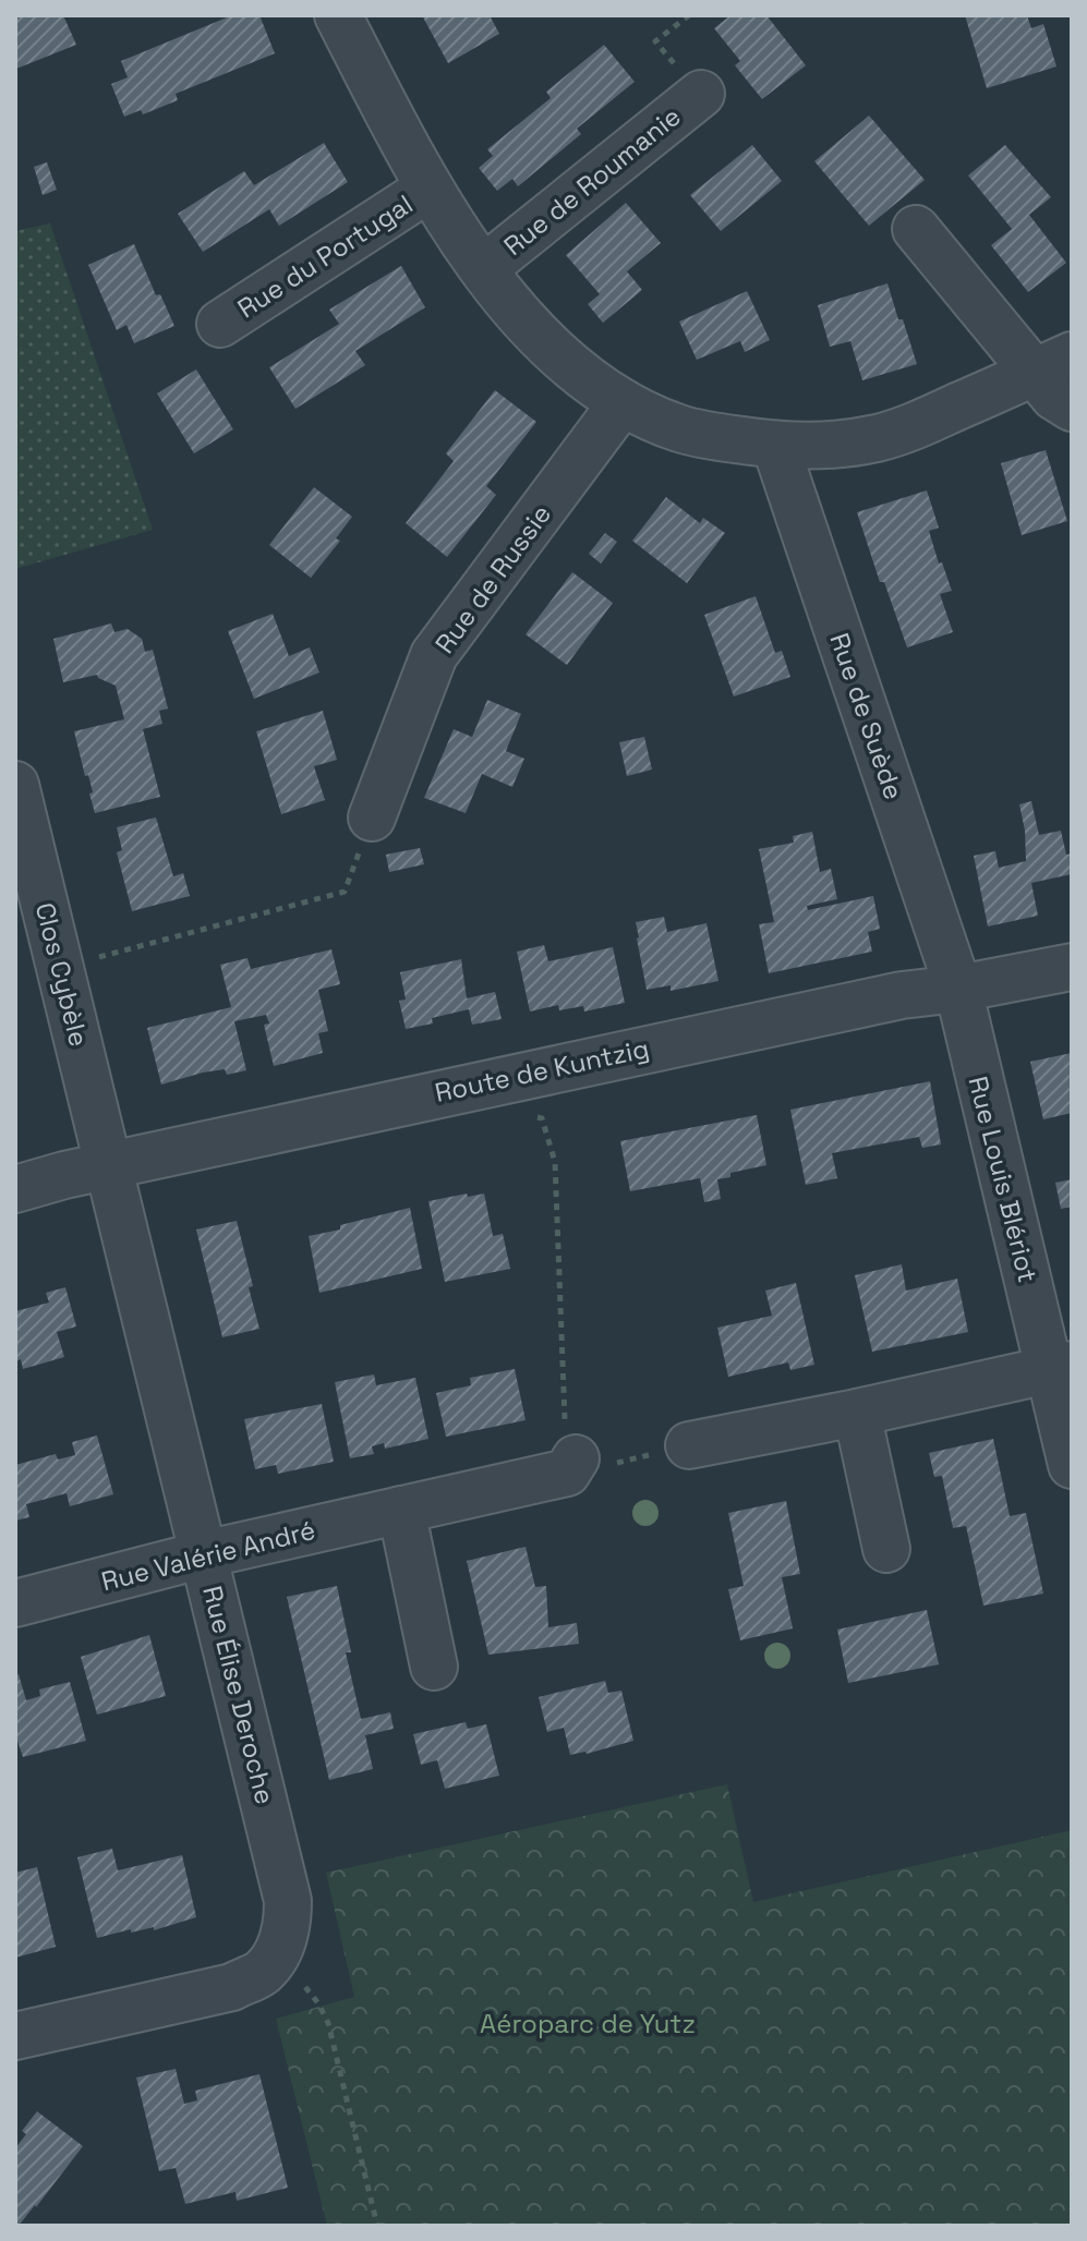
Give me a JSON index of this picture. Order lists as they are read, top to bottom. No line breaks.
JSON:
{"streets":{"street":["Rue de Roumanie","Rue du Portugal","Rue de Russie","Rue de Suède","Clos Cybèle","Route de Kuntzig","Rue Louis Blériot","Rue Valérie André","Rue Élise Deroche"]},"crossings":[["Rue de Suède","Route de Kuntzig"],["Rue de Suède","Rue Louis Blériot"],["Clos Cybèle","Route de Kuntzig"],["Clos Cybèle","Rue Élise Deroche"],["Route de Kuntzig","Rue Louis Blériot"],["Route de Kuntzig","Rue Élise Deroche"],["Rue Valérie André","Rue Élise Deroche"]],"parks":["Aéroparc de Yutz"]}
